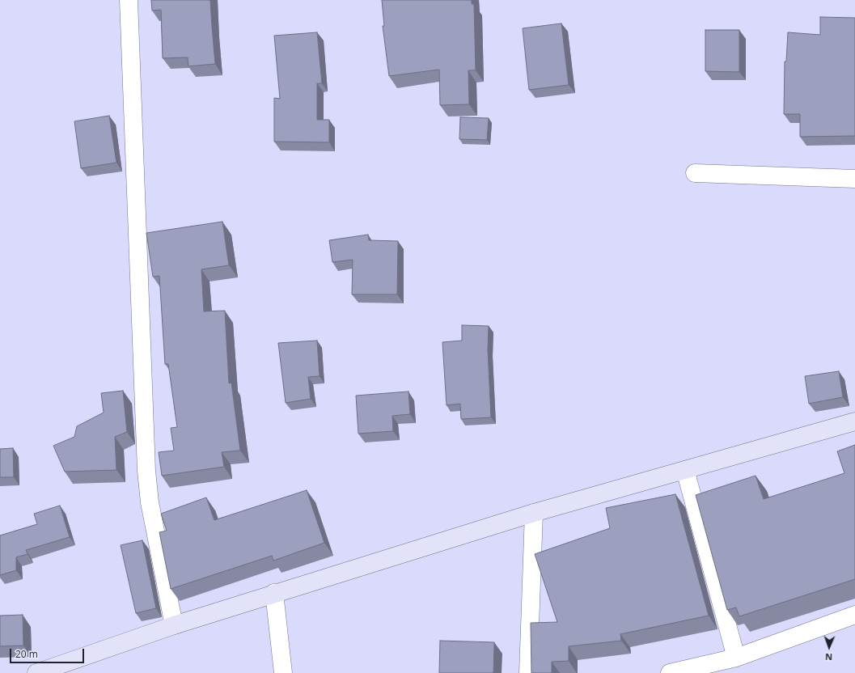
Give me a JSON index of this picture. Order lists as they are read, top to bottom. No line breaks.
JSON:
{"scale_bar":"20 m","north":"bottom"}
